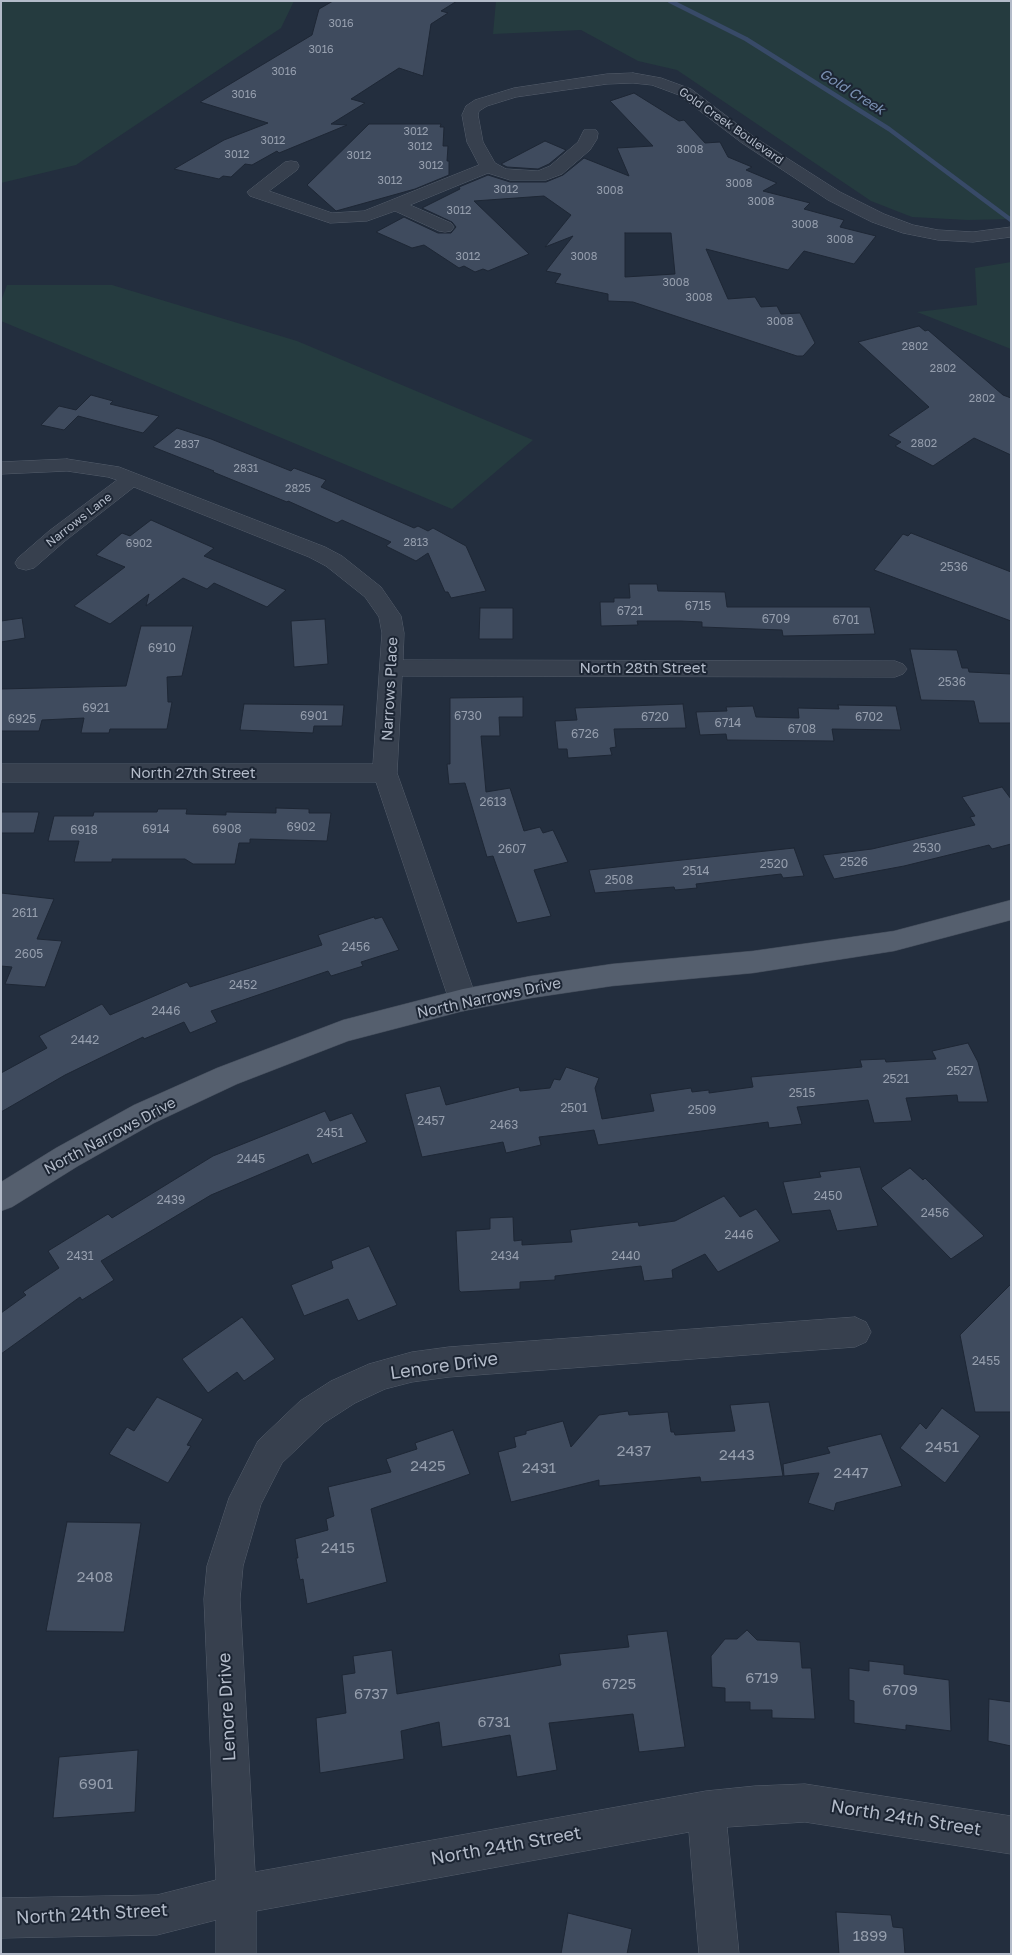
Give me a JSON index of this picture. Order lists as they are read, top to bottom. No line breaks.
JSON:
{"streets":{"main road":["North Narrows Drive"],"street":["Gold Creek Boulevard","Narrows Lane","North 28th Street","Narrows Place","North 27th Street","Lenore Drive","North 24th Street"]},"crossings":[["Narrows Lane","Narrows Place"],["North 28th Street","Narrows Place"],["Narrows Place","North 27th Street"],["Narrows Place","North Narrows Drive"],["Lenore Drive","North 24th Street"]],"water":["Gold Creek"],"house_numbers":["3016","3016","3016","3016","3012","3012","3012","3008","3012","3012","3012","3012","3008","3012","3008","3008","3012","3008","3008","3012","3008","3008","3008","3008","2802","2802","2802","2802","2837","2831","2825","2813","6902","2536","6715","6721","6709","6701","6910","2536","6921","6901","6730","6720","6702","6925","6714","6708","6726","2613","6902","6914","6908","6918","2530","2607","2526","2520","2514","2508","2611","2456","2605","2452","2446","2442","2527","2521","2515","2501","2509","2457","2463","2451","2445","2450","2439","2456","2446","2431","2434","2440","2455","2451","2437","2443","2425","2431","2447","2415","2408","6719","6725","6709","6737","6731","6901","1899"]}
